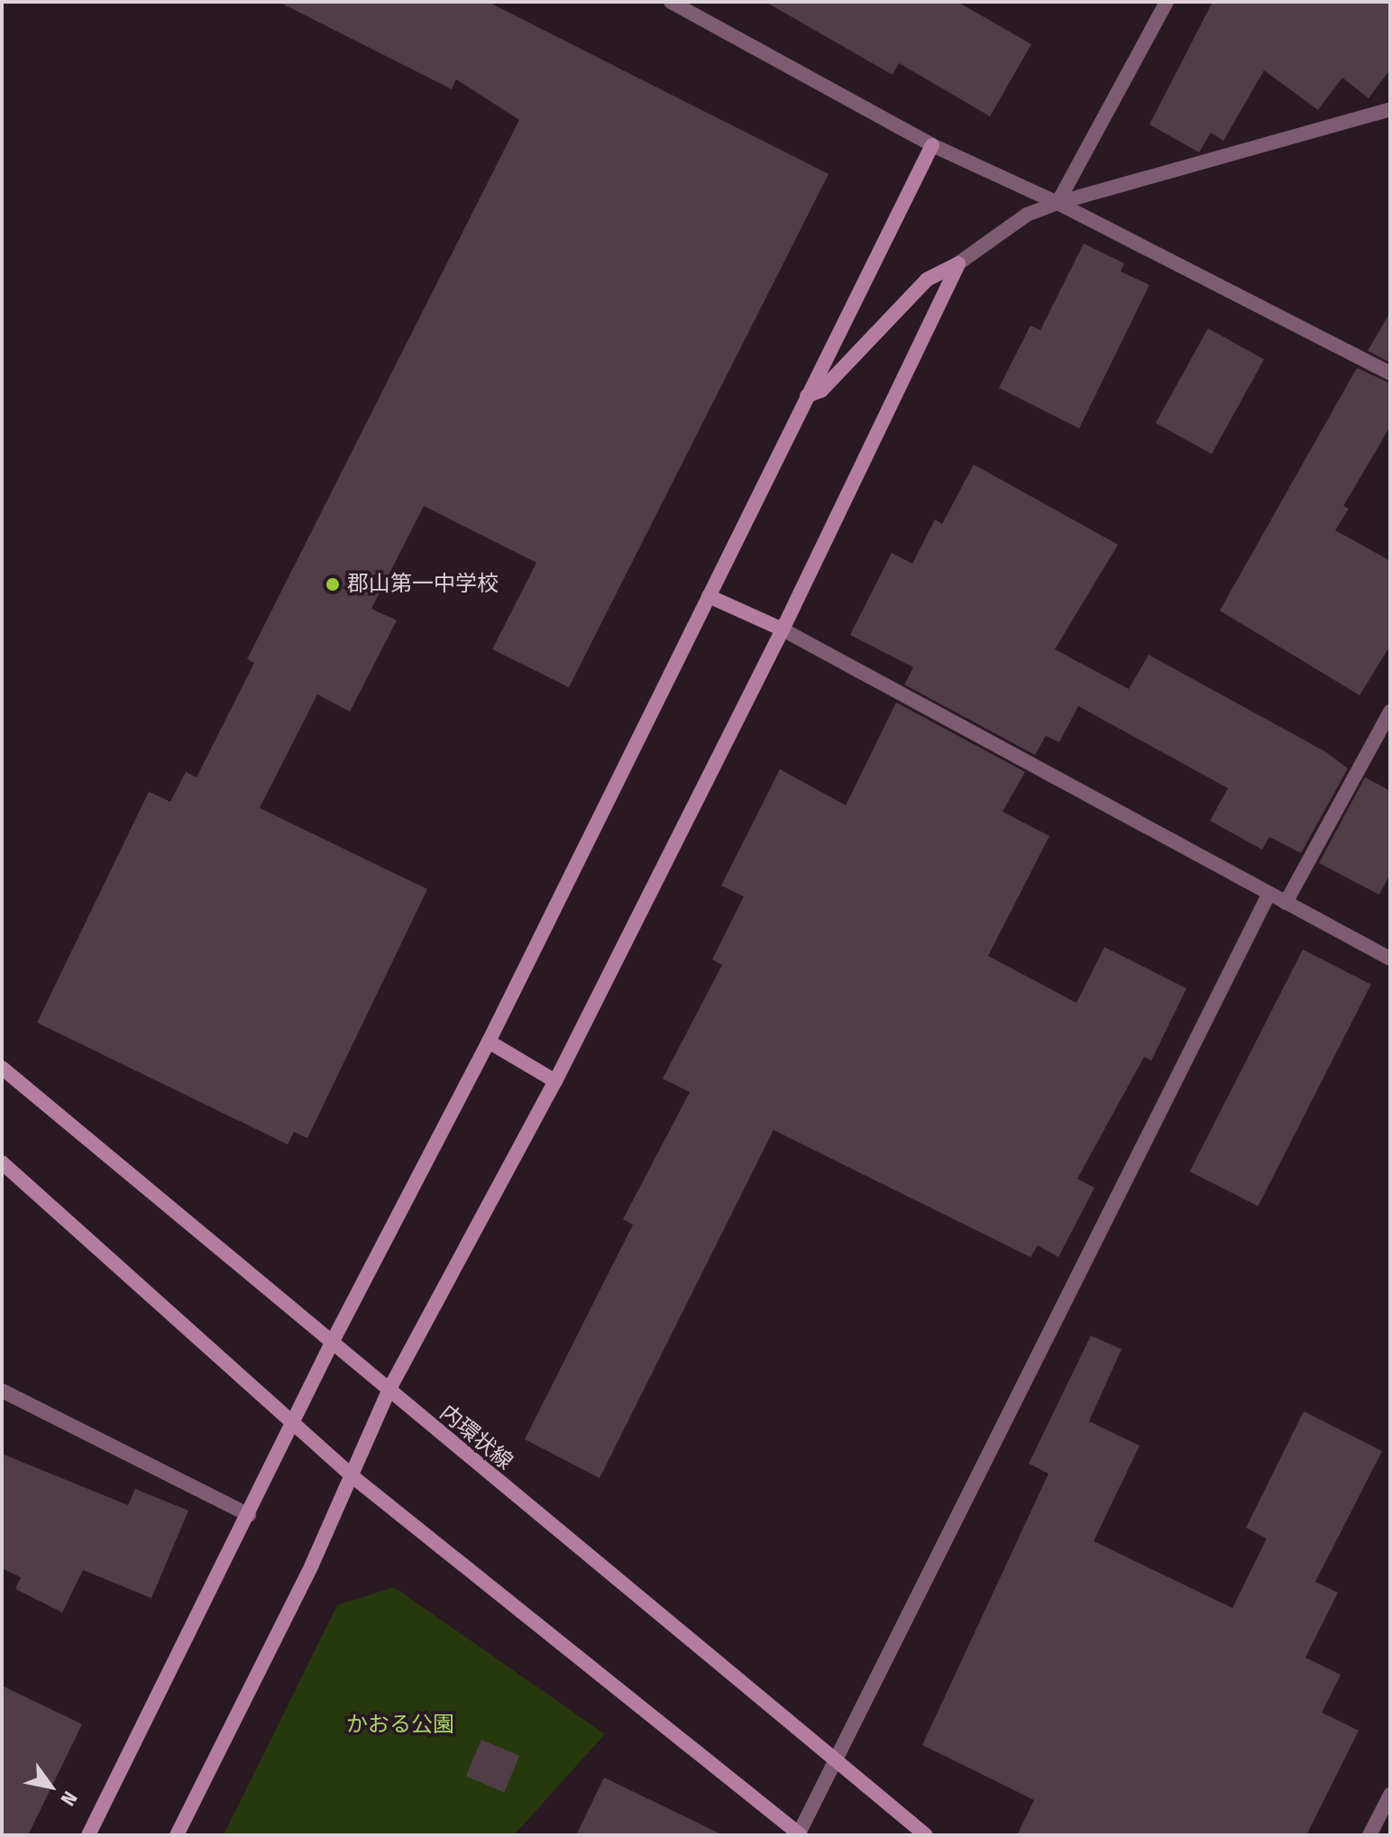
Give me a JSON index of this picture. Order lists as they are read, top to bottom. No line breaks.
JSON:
{"streets":{"street":["内環状線"]},"parks":["かおる公園"],"places":["郡山第一中学校"],"north":"bottom right"}
